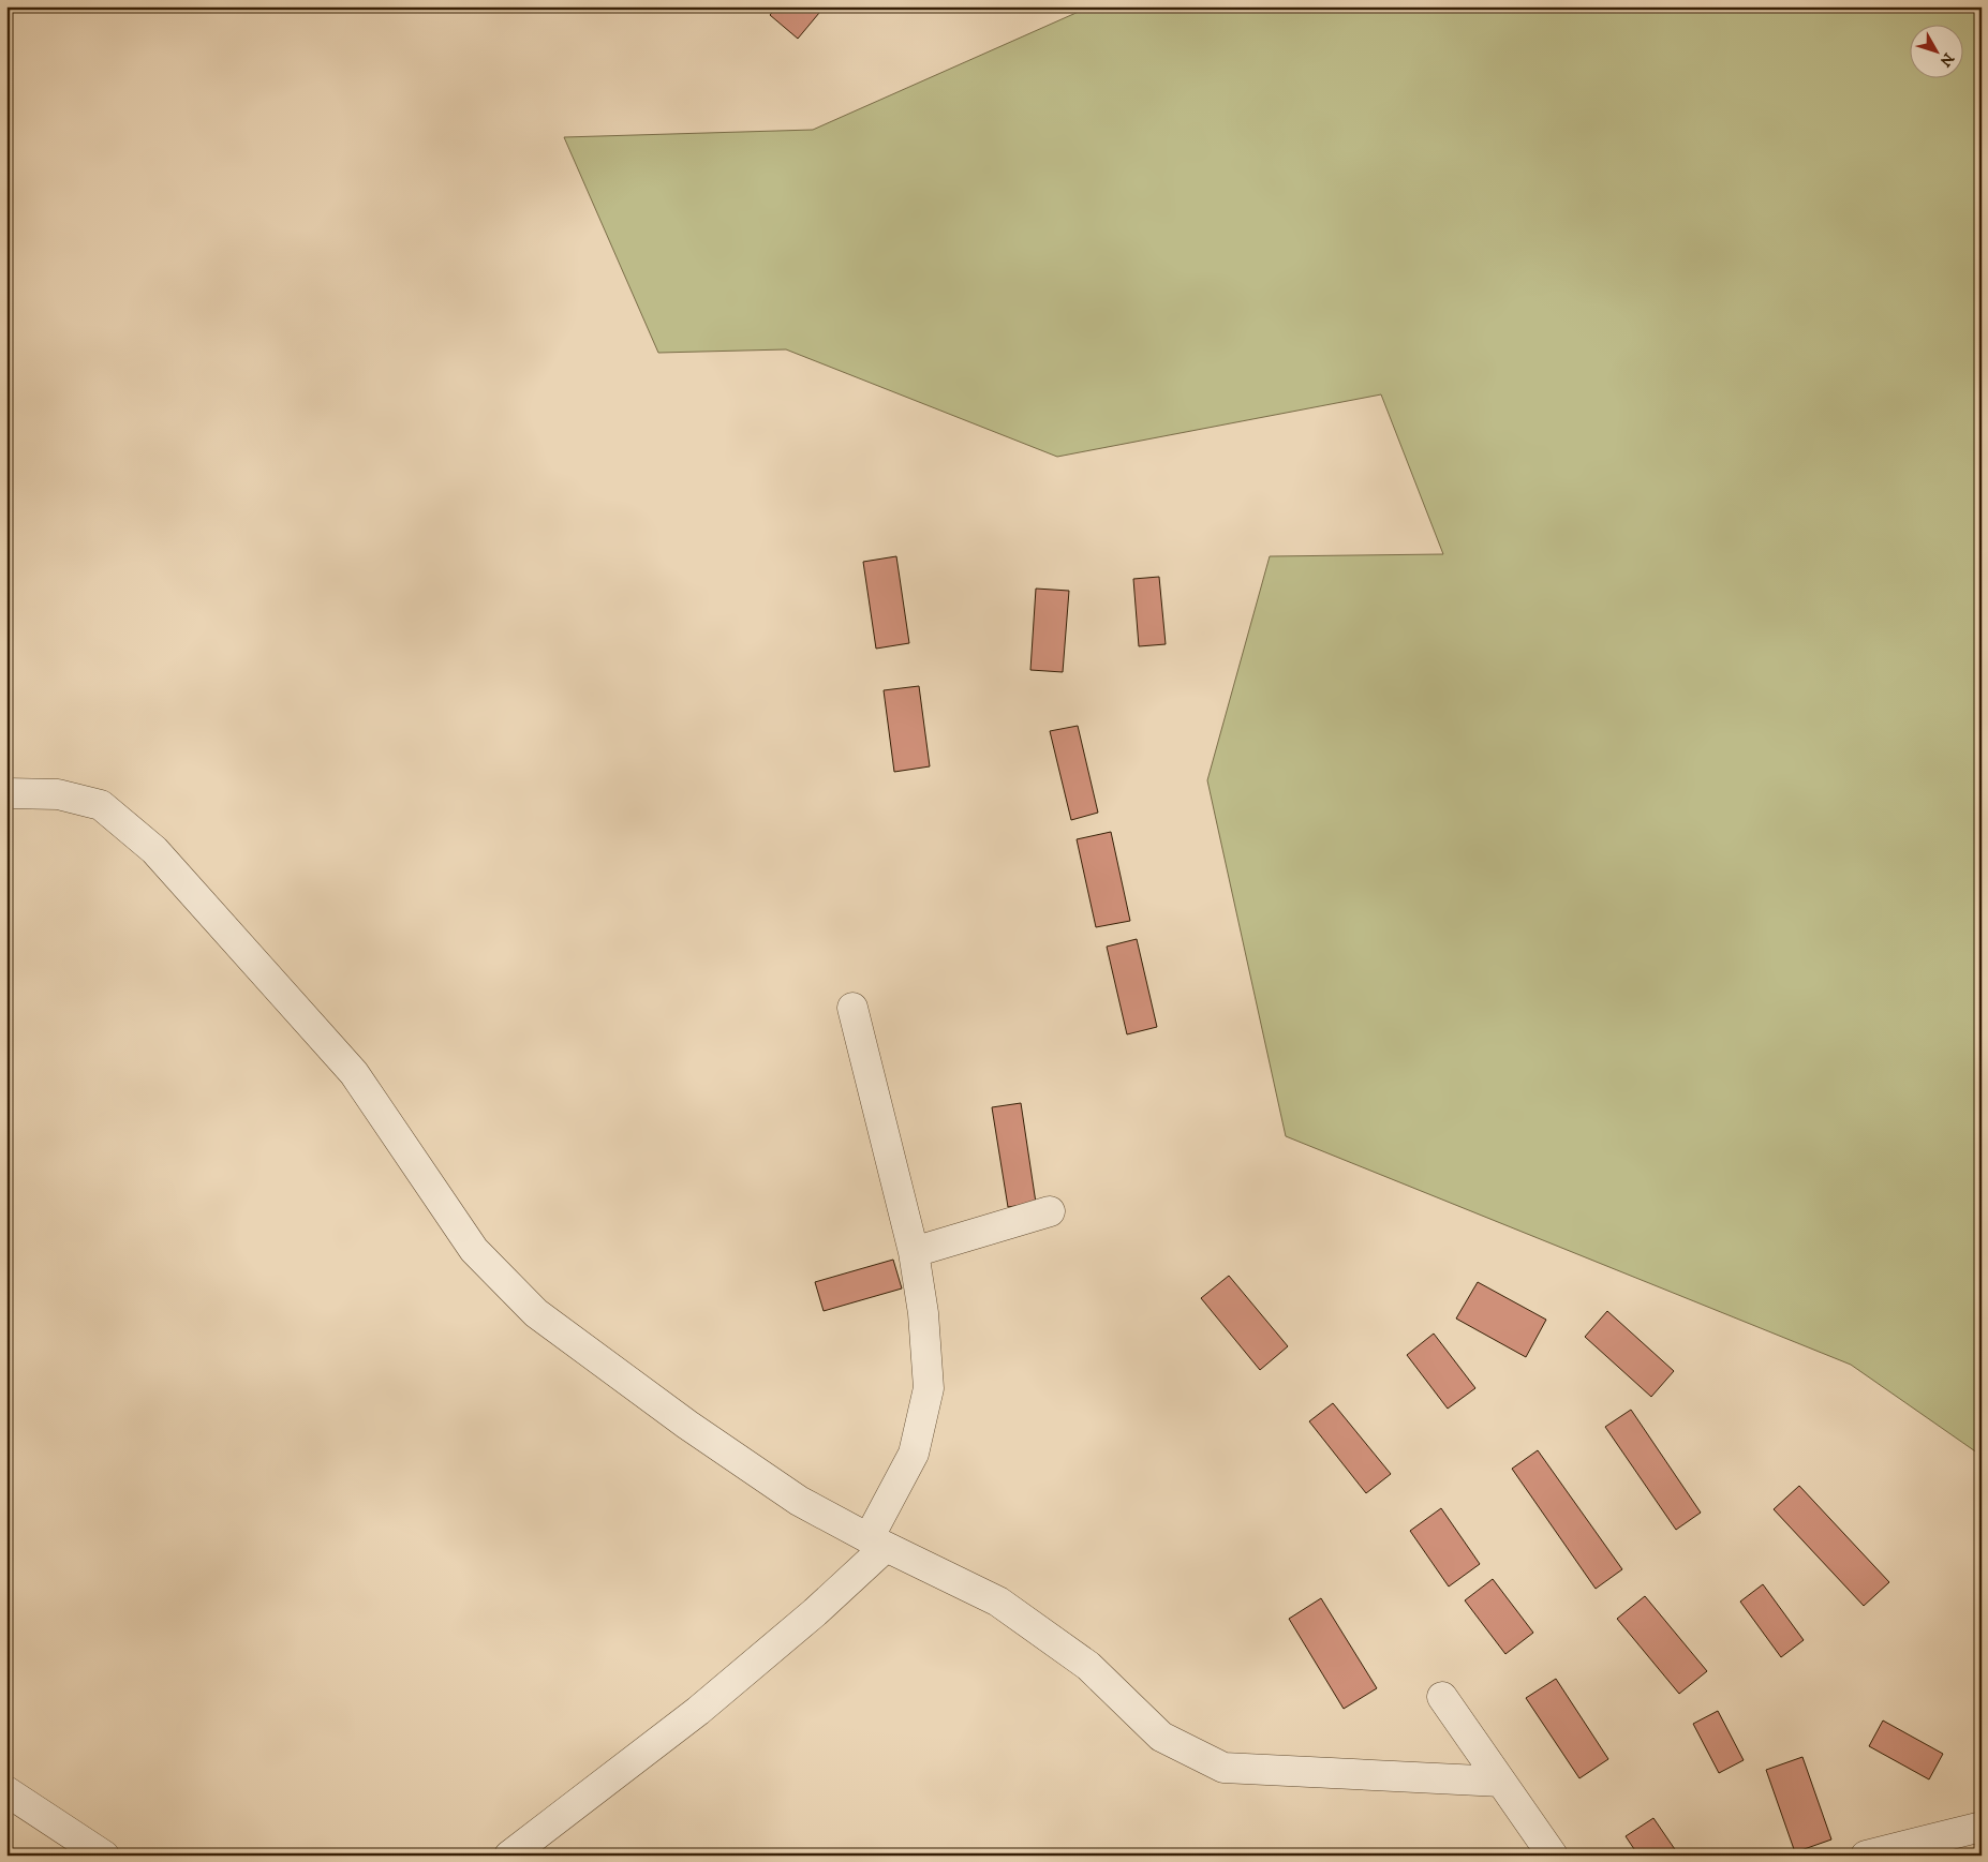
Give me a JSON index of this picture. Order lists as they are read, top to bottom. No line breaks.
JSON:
{"north":"bottom right"}
